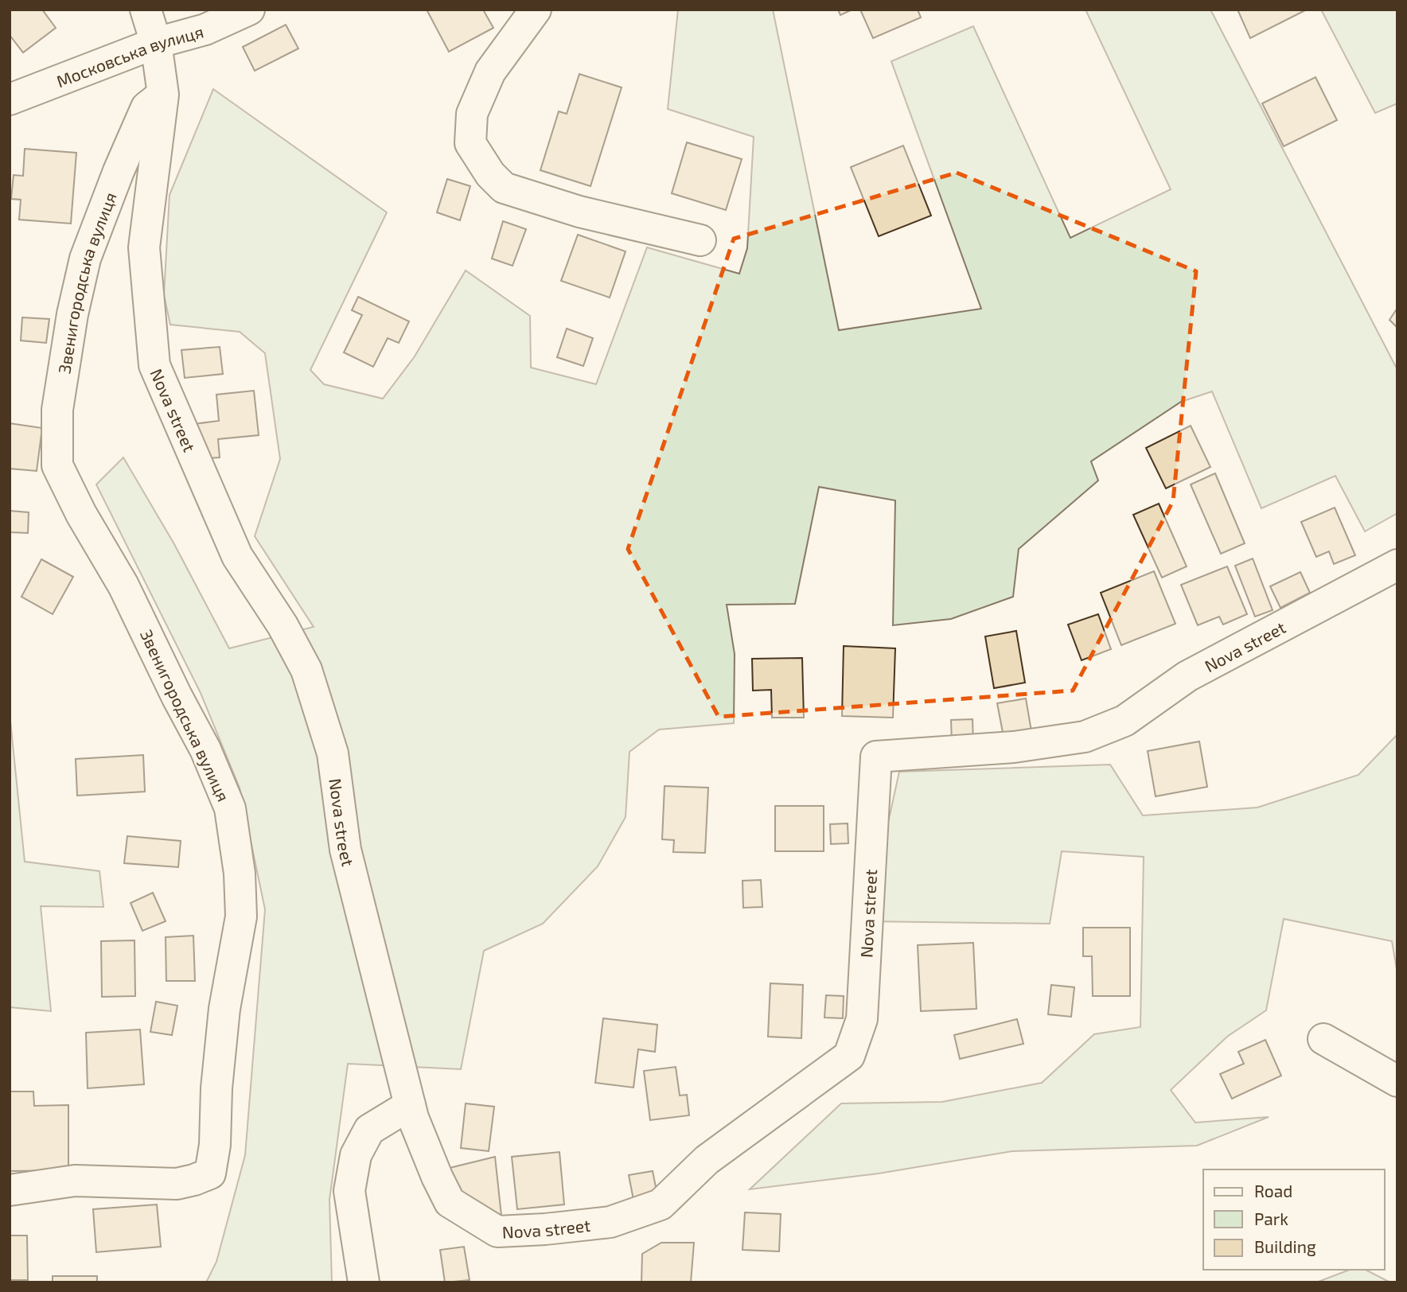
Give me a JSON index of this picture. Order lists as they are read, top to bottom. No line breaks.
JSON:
{"streets":{"street":["Московська вулиця","Звенигородська вулиця","Nova street"]},"crossings":[["Московська вулиця","Nova street"],["Звенигородська вулиця","Nova street"]],"legend":["Road","Park","Building"]}
